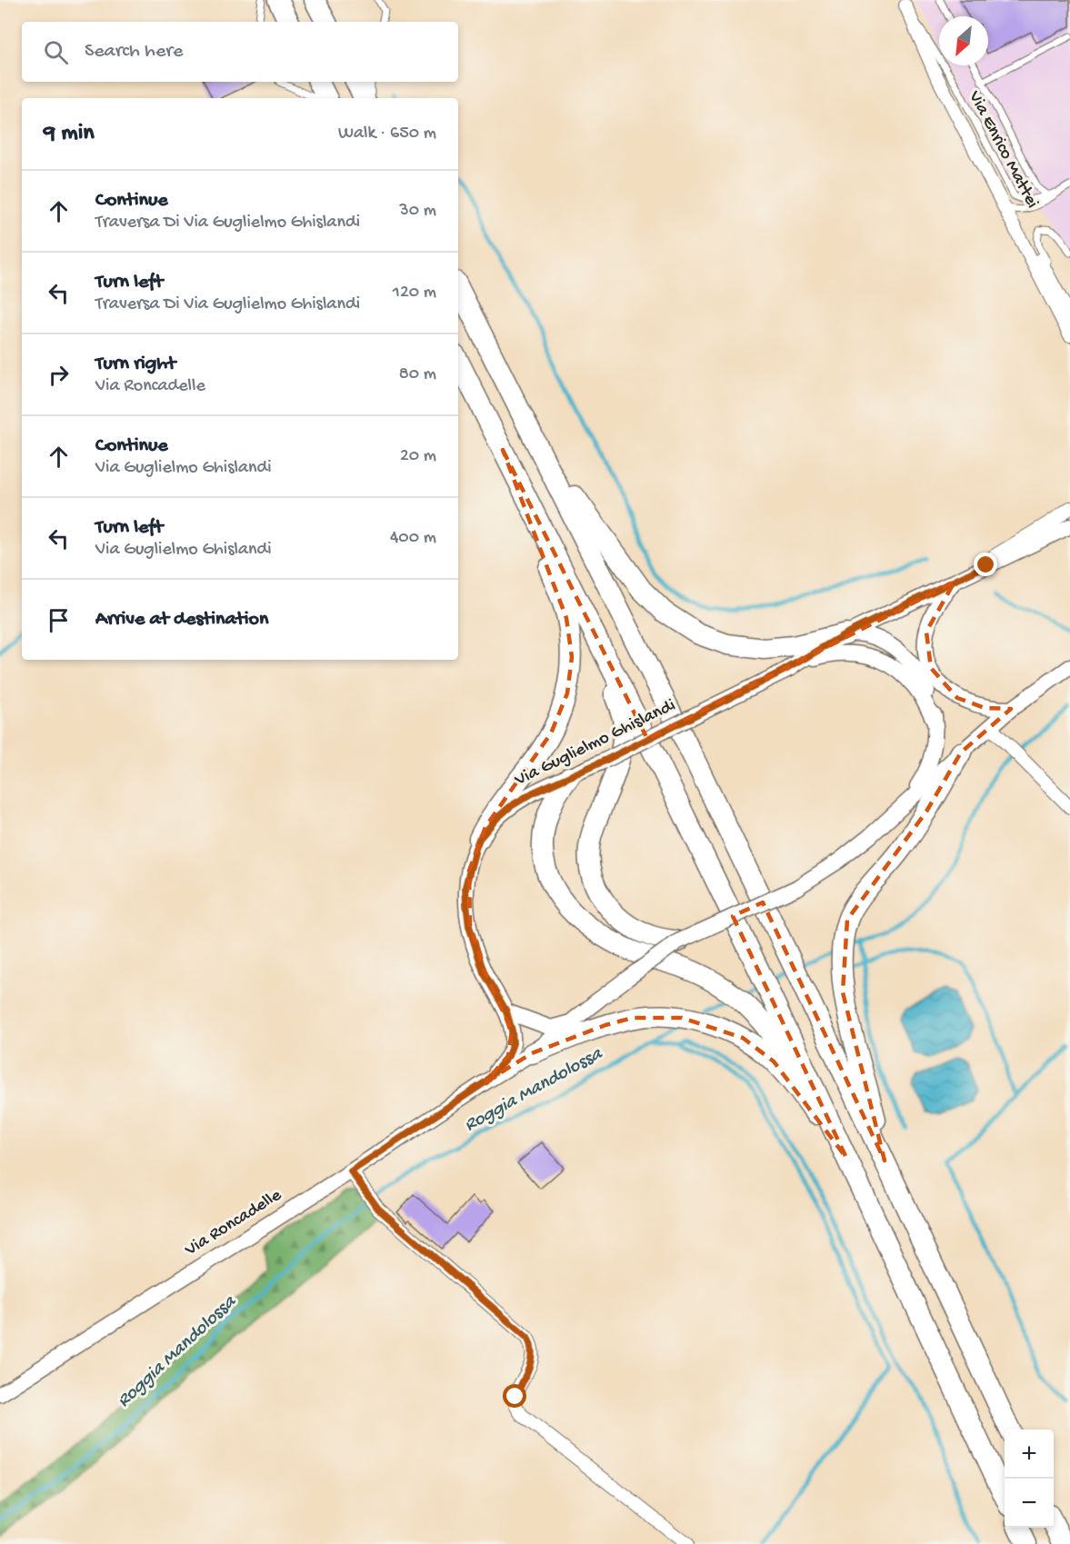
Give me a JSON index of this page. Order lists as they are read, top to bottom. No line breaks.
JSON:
{"streets":{"street":["Via Enrico Mattei","Via Guglielmo Ghislandi","Via Roncadelle"]},"crossings":[["Via Guglielmo Ghislandi","Via Roncadelle"]],"water":["Roggia Mandolossa"],"north":"bottom left","page":{"search":"Search here","heading":["9 min","Walk · 650 m"],"list":[["Continue","Traversa Di Via Guglielmo Ghislandi","30 m"],["Turn left","Traversa Di Via Guglielmo Ghislandi","120 m"],["Turn right","Via Roncadelle","80 m"],["Continue","Via Guglielmo Ghislandi","20 m"],["Turn left","Via Guglielmo Ghislandi","400 m"],"Arrive at destination"],"map_buttons":["+","−"]}}
